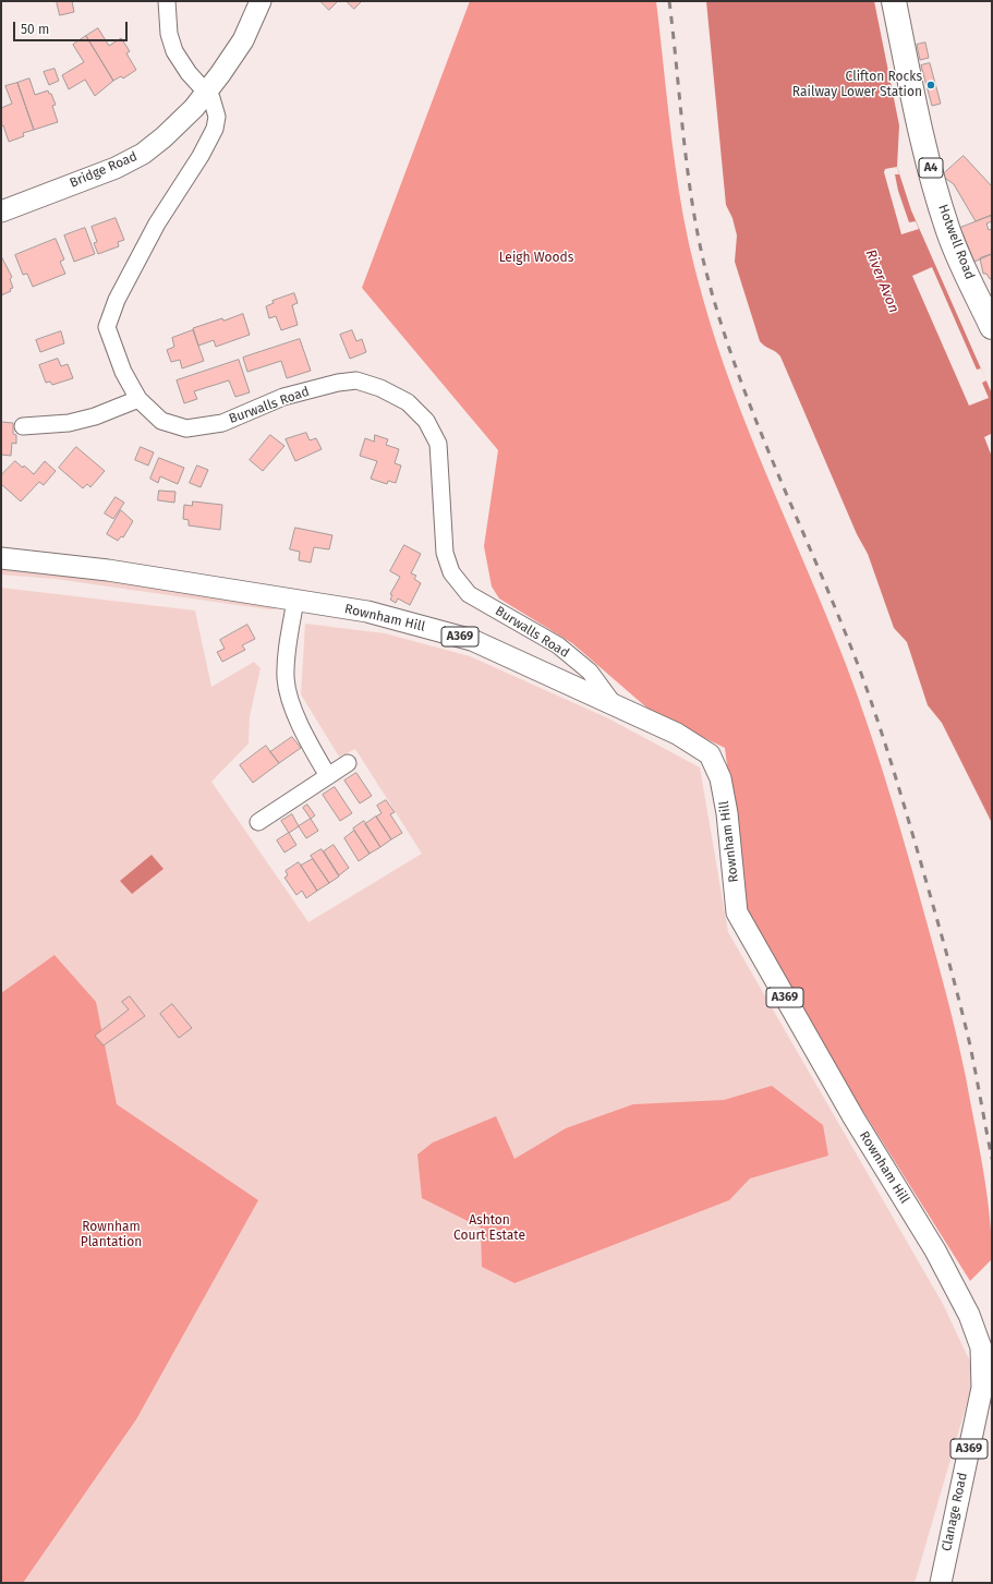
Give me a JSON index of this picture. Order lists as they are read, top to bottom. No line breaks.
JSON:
{"streets":{"highway":["A4","Hotwell Road"],"main road":["Bridge Road","Rownham Hill","A369","Clanage Road"],"street":["Burwalls Road"]},"crossings":[["Bridge Road","Burwalls Road"],["Burwalls Road","Rownham Hill"],["Rownham Hill","Clanage Road"]],"water":["River Avon"],"parks":["Leigh Woods","Ashton Court Estate","Rownham Plantation"],"places":["Clifton Rocks Railway Lower Station"],"scale_bar":"50 m"}
